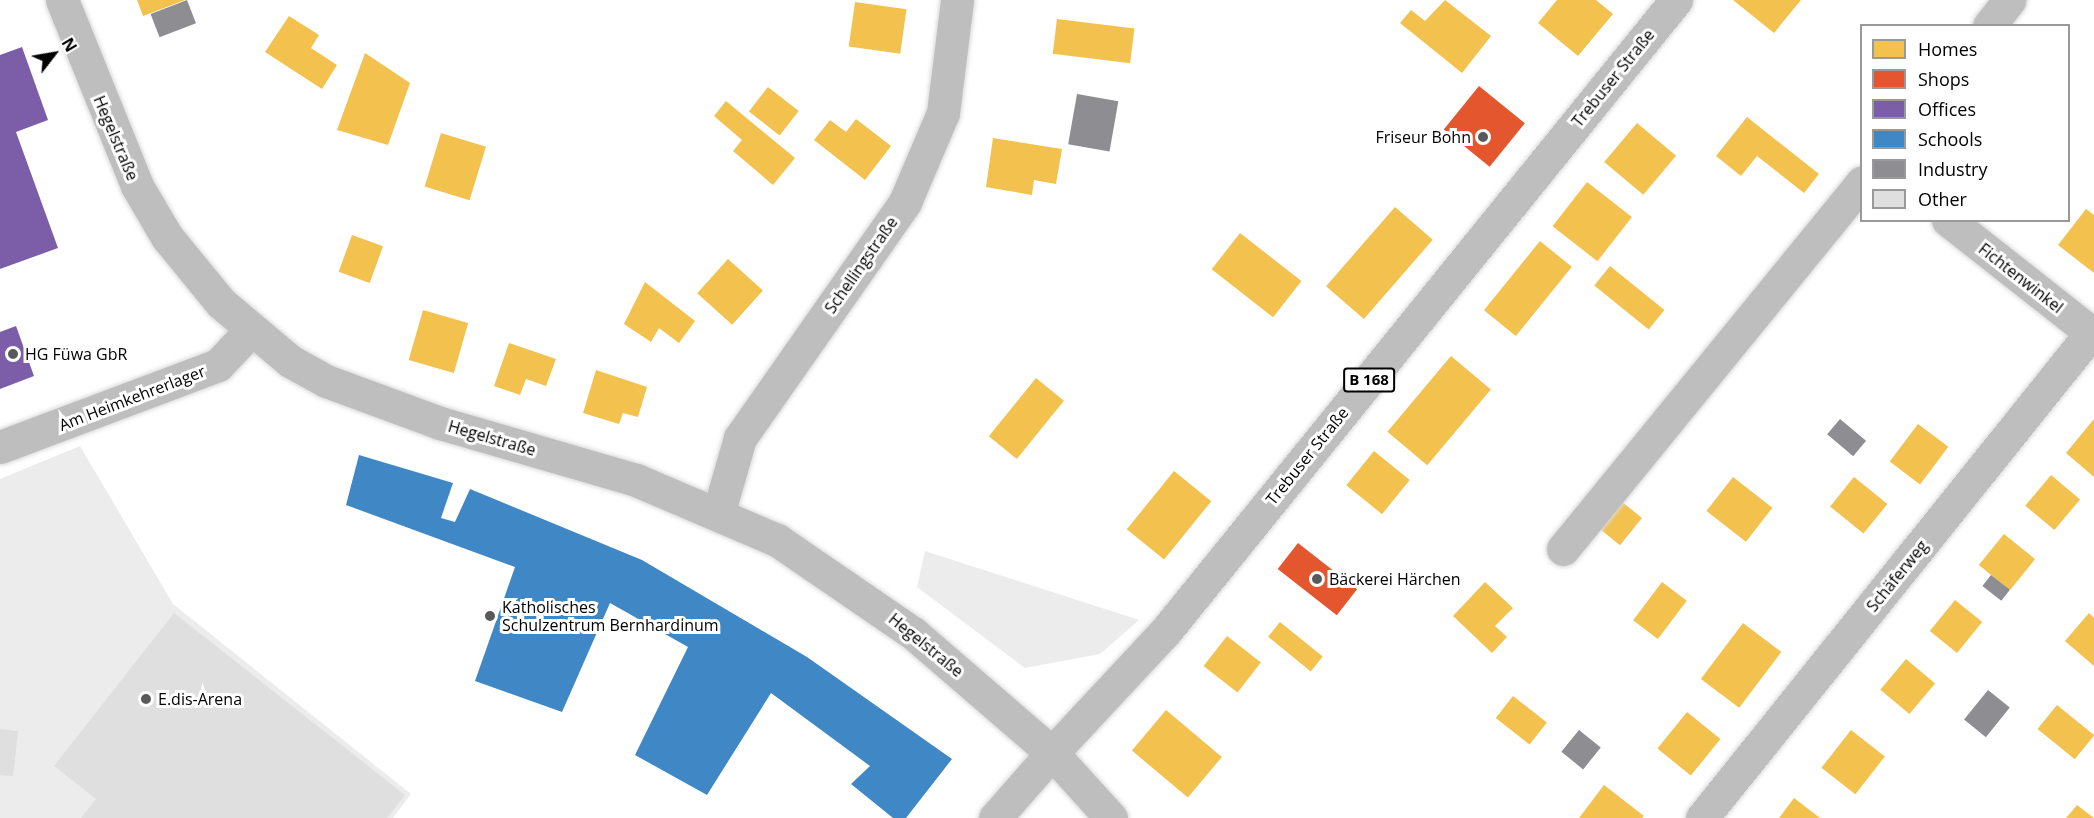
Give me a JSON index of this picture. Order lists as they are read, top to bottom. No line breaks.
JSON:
{"streets":{"main road":["Trebuser Straße","Hegelstraße","Schellingstraße","Fichtenwinkel","B 168","Am Heimkehrerlager","Schäferweg"]},"crossings":[["Trebuser Straße","Hegelstraße"],["Hegelstraße","Schellingstraße"],["Hegelstraße","Am Heimkehrerlager"],["Fichtenwinkel","Schäferweg"]],"places":["Friseur Bohn","HG Füwa GbR","Bäckerei Härchen","Katholisches Schulzentrum Bernhardinum","E.dis-Arena"],"legend":["Homes","Shops","Offices","Schools","Industry","Other"],"north":"top right"}
